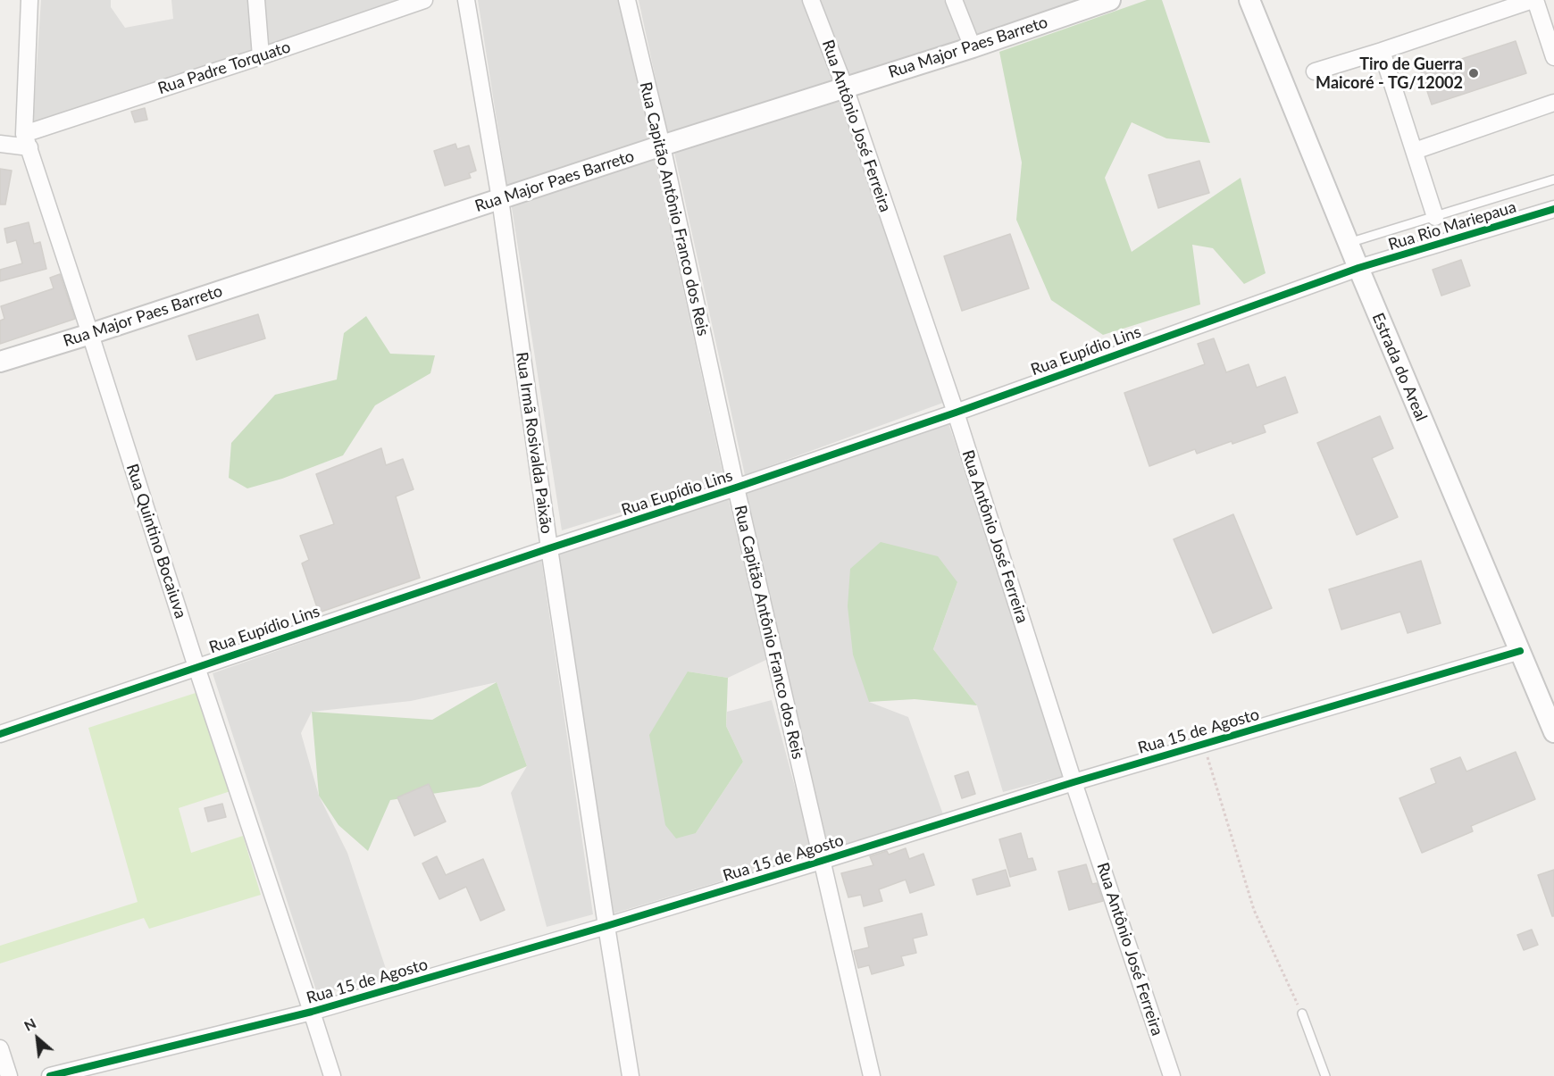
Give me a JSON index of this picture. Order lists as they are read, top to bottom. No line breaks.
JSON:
{"streets":{"street":["Rua Major Paes Barreto","Rua Padre Torquato","Rua Antônio José Ferreira","Rua Capitão Antônio Franco dos Reis","Rua Rio Mariepaua","Rua Eupídio Lins","Estrada do Areal","Rua Irmã Rosivalda Paixão","Rua Quintino Bocaiuva","Rua 15 de Agosto"]},"crossings":[["Rua Major Paes Barreto","Rua Antônio José Ferreira"],["Rua Major Paes Barreto","Rua Capitão Antônio Franco dos Reis"],["Rua Major Paes Barreto","Rua Irmã Rosivalda Paixão"],["Rua Major Paes Barreto","Rua Quintino Bocaiuva"],["Rua Padre Torquato","Rua Quintino Bocaiuva"],["Rua Antônio José Ferreira","Rua Eupídio Lins"],["Rua Antônio José Ferreira","Rua 15 de Agosto"],["Rua Capitão Antônio Franco dos Reis","Rua Eupídio Lins"],["Rua Capitão Antônio Franco dos Reis","Rua 15 de Agosto"],["Rua Rio Mariepaua","Rua Eupídio Lins"],["Rua Rio Mariepaua","Estrada do Areal"],["Rua Eupídio Lins","Estrada do Areal"],["Rua Eupídio Lins","Rua Irmã Rosivalda Paixão"],["Rua Eupídio Lins","Rua Quintino Bocaiuva"],["Estrada do Areal","Rua 15 de Agosto"],["Rua Irmã Rosivalda Paixão","Rua 15 de Agosto"],["Rua Quintino Bocaiuva","Rua 15 de Agosto"]],"places":["Tiro de Guerra Maicoré - TG/12002"],"north":"top left"}
